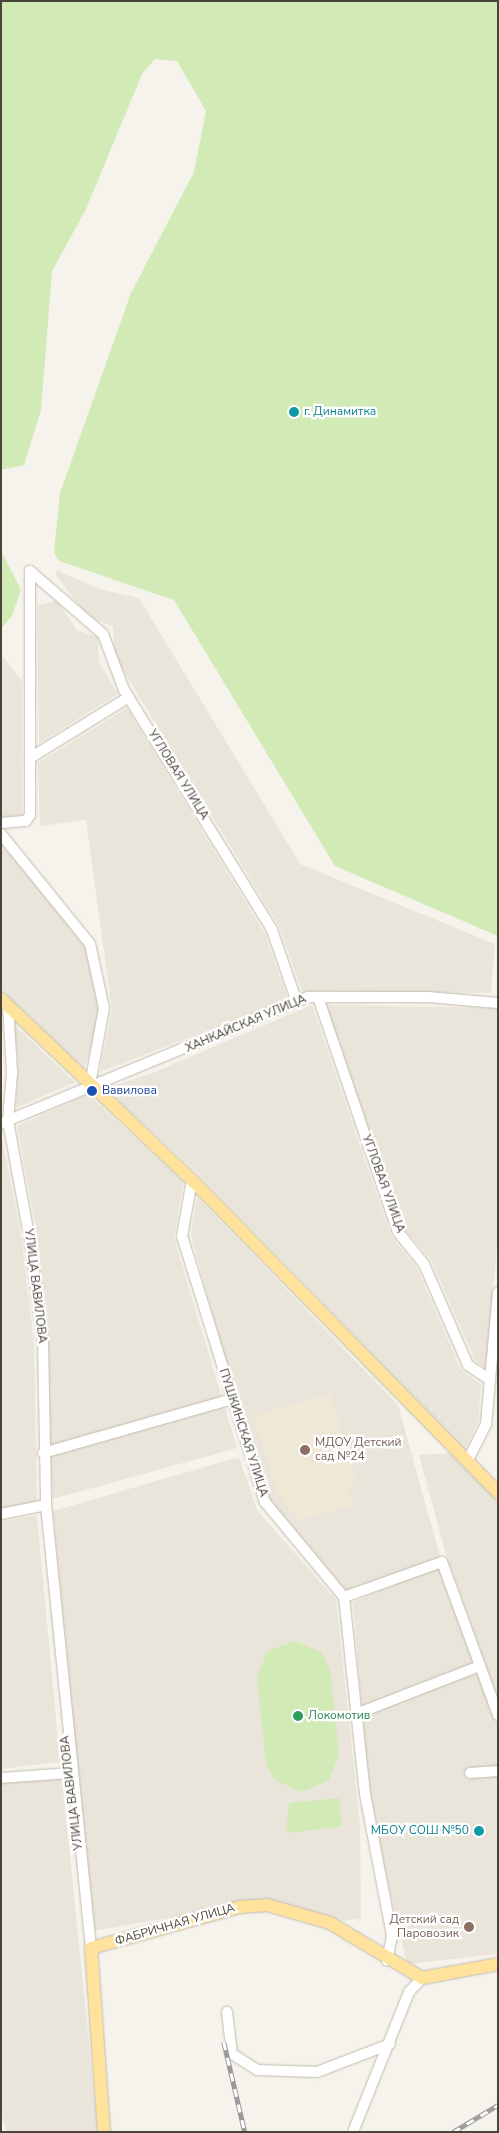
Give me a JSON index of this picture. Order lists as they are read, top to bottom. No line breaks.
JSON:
{"streets":{"main road":["УЛИЦА ВАВИЛОВА","ФАБРИЧНАЯ УЛИЦА"],"street":["УГЛОВАЯ УЛИЦА","ХАНКАЙСКАЯ УЛИЦА","ПУШКИНСКАЯ УЛИЦА"]},"crossings":[["УГЛОВАЯ УЛИЦА","ХАНКАЙСКАЯ УЛИЦА"],["ХАНКАЙСКАЯ УЛИЦА","УЛИЦА ВАВИЛОВА"],["УЛИЦА ВАВИЛОВА","ФАБРИЧНАЯ УЛИЦА"]],"places":["г. Динамитка","Вавилова","МДОУ Детский сад №24","Локомотив","МБОУ СОШ №50","Детский сад Паровозик"]}
